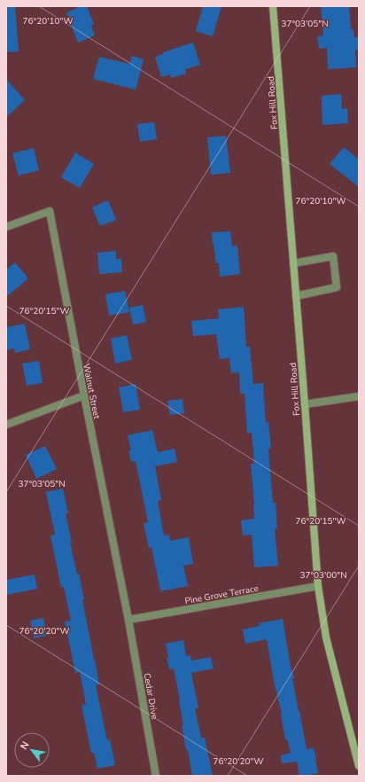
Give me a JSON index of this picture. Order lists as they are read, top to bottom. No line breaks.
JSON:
{"streets":{"main road":["Fox Hill Road"],"street":["Walnut Street","Pine Grove Terrace","Cedar Drive"]},"crossings":[["Fox Hill Road","Pine Grove Terrace"],["Walnut Street","Pine Grove Terrace"],["Walnut Street","Cedar Drive"],["Pine Grove Terrace","Cedar Drive"]],"north":"top left","coordinates":["76°20'10\"W","37°03'05\"N","76°20'15\"W","37°03'00\"N","76°20'20\"W"]}
